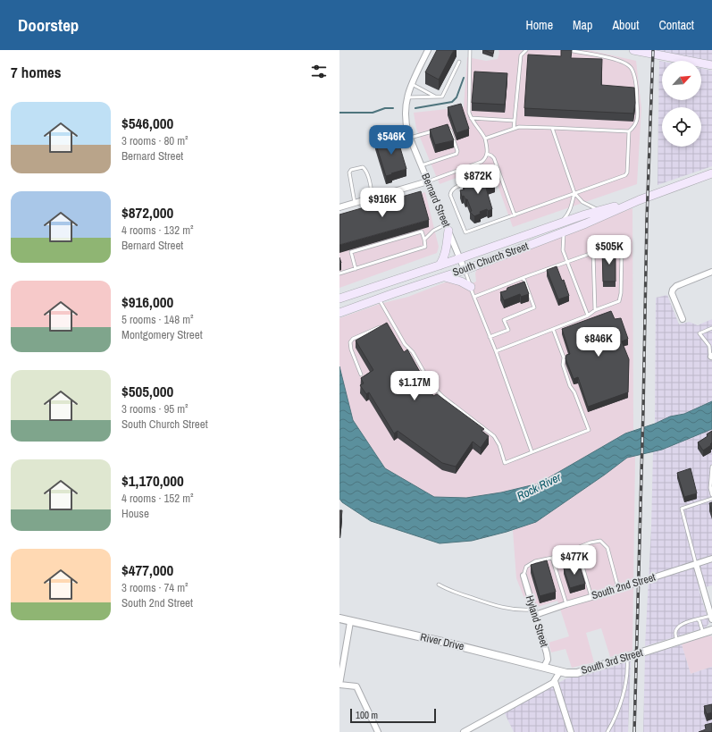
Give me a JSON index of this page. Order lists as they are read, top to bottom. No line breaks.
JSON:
{"streets":{"main road":["South Church Street"],"street":["Bernard Street","South 2nd Street","Hyland Street","River Drive","South 3rd Street"]},"crossings":[["Bernard Street","South Church Street"],["South 2nd Street","Hyland Street"],["Hyland Street","River Drive"],["River Drive","South 3rd Street"]],"water":["Rock River"],"scale_bar":"100 m","north":"top right","page":{"header":"Doorstep","nav":["Home","Map","About","Contact"],"heading":"7 homes","list":[{"name":"$546,000","note":"3 rooms · 80 m² · Bernard Street"},{"name":"$872,000","note":"4 rooms · 132 m² · Bernard Street"},{"name":"$916,000","note":"5 rooms · 148 m² · Montgomery Street"},{"name":"$505,000","note":"3 rooms · 95 m² · South Church Street"},{"name":"$1,170,000","note":"4 rooms · 152 m² · House"},{"name":"$477,000","note":"3 rooms · 74 m² · South 2nd Street"}],"price":["$546K","$872K","$916K","$505K","$846K","$1.17M","$477K"],"scale":"100 m"}}
